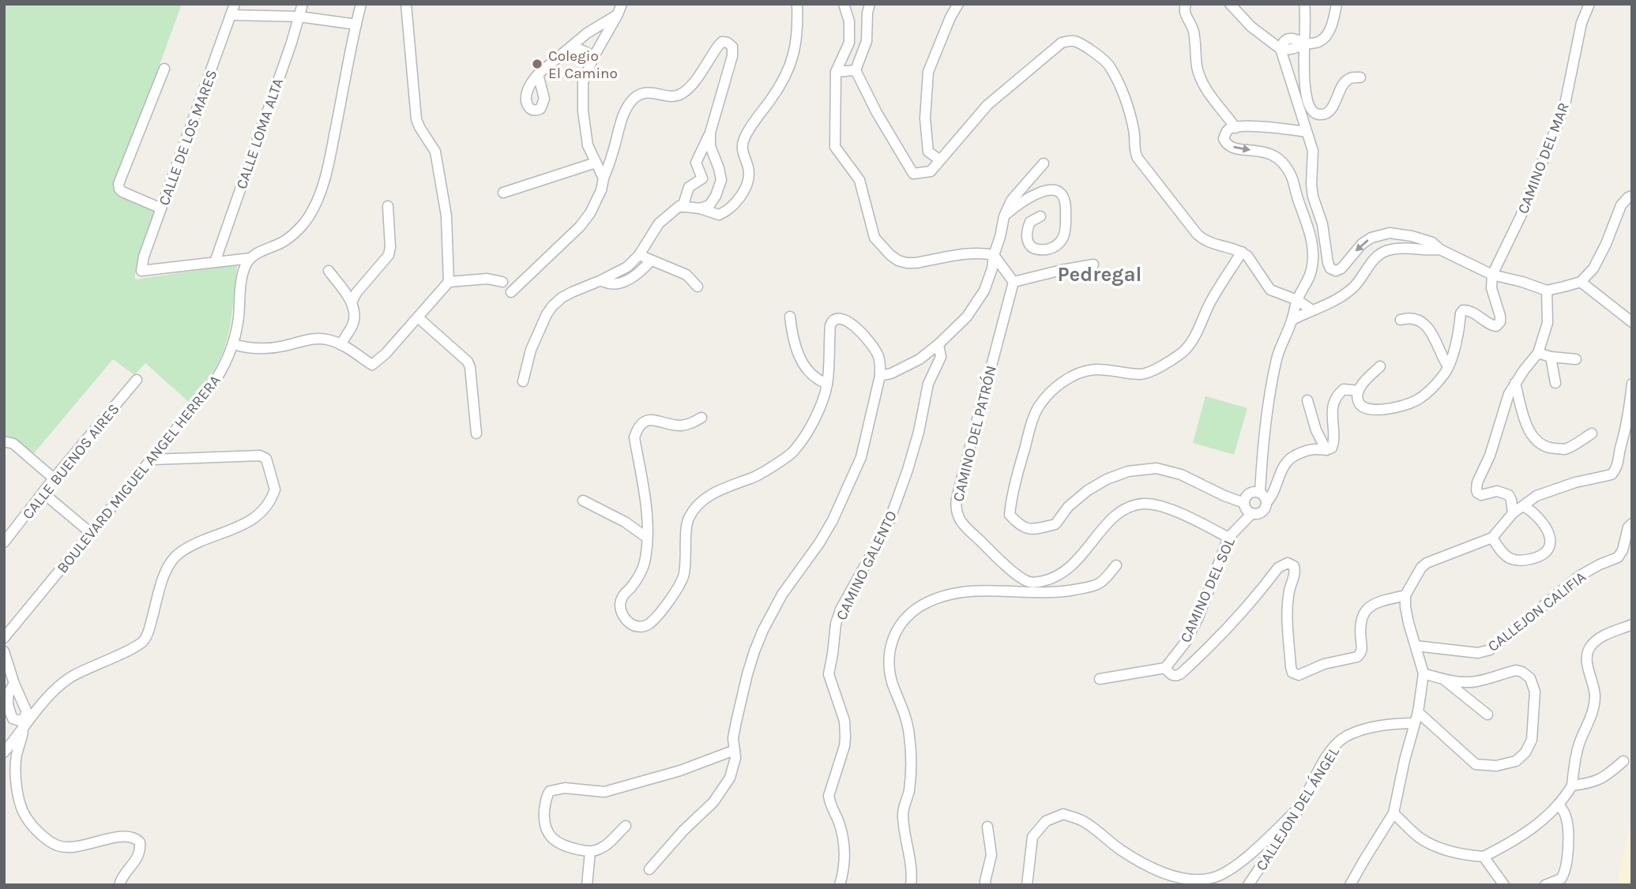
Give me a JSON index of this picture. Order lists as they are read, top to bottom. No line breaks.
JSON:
{"streets":{"street":["CALLE LOMA ALTA","CALLE DE LOS MARES","CAMINO DEL MAR","CAMINO DEL PATRÓN","CALLE BUENOS AIRES","BOULEVARD MIGUEL ANGEL HERRERA","CAMINO GALENTO","CAMINO DEL SOL","CALLEJON CALIFIA","CALLEJON DEL ÁNGEL"]},"crossings":[["CALLE LOMA ALTA","CALLE DE LOS MARES"]],"districts":["Pedregal"],"places":["Colegio El Camino"]}
